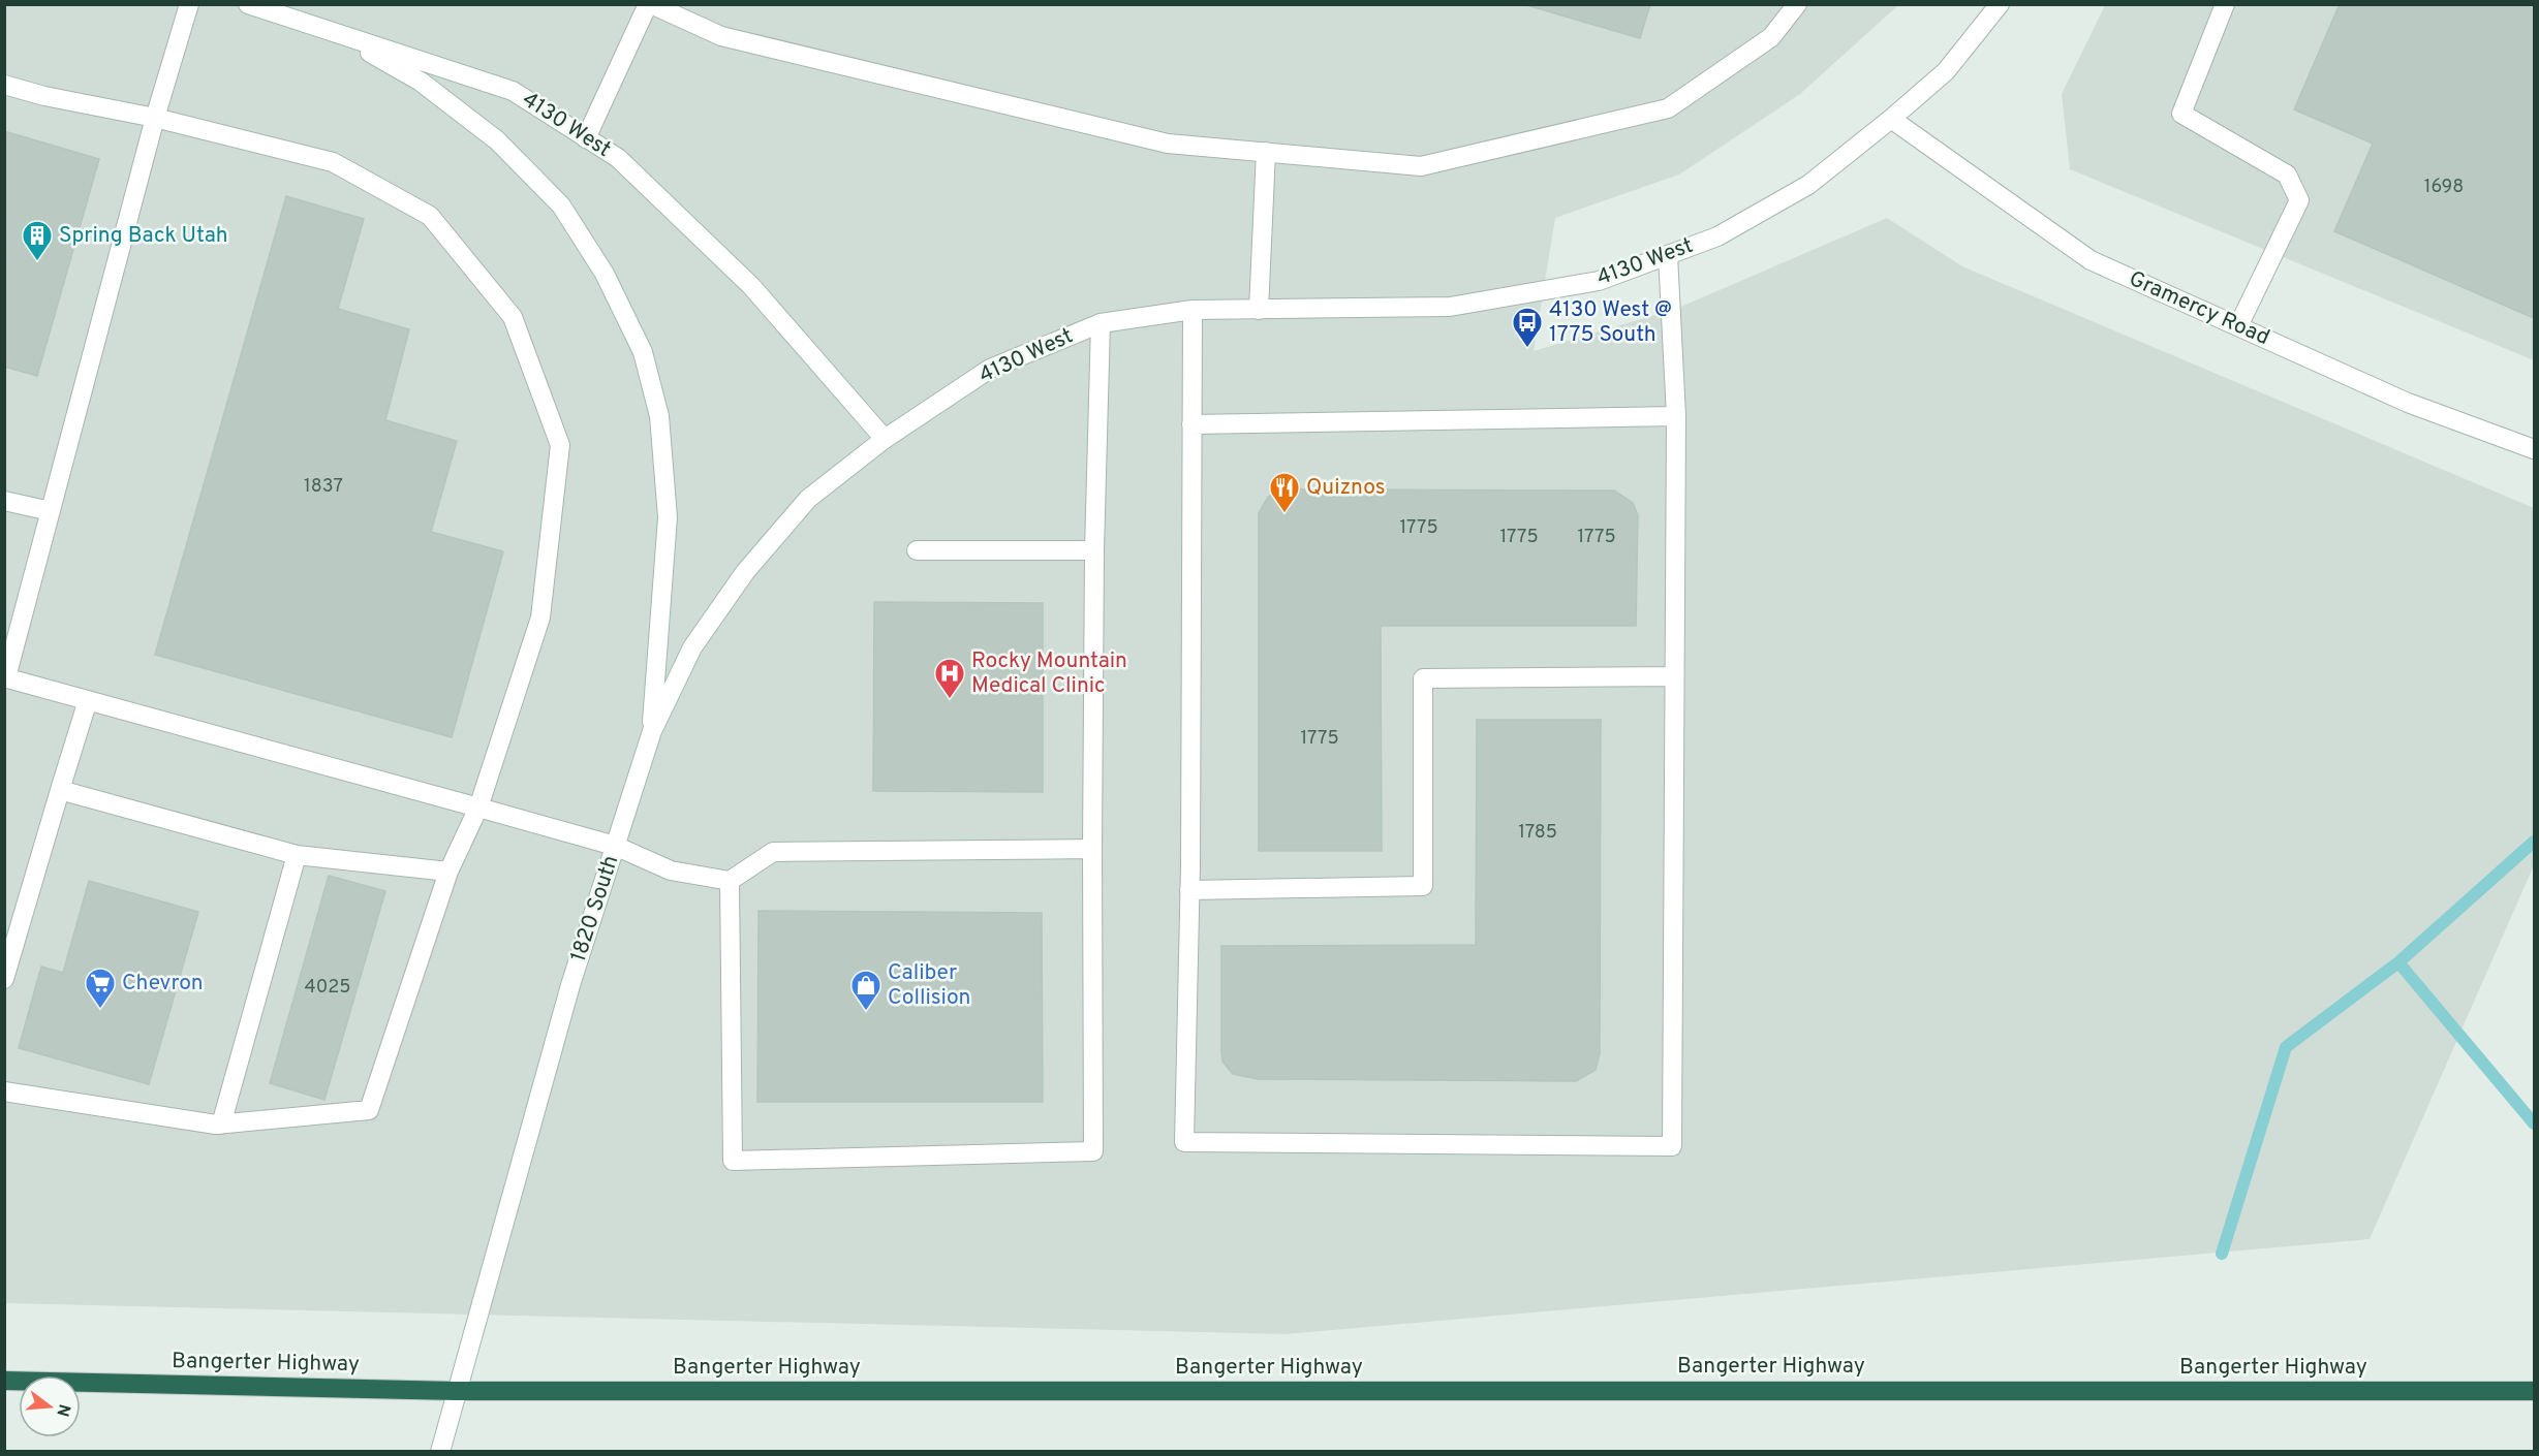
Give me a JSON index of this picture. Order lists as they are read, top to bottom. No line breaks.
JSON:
{"streets":{"highway":["Bangerter Highway"],"street":["4130 West","Gramercy Road","1820 South"]},"crossings":[["4130 West","Gramercy Road"],["4130 West","1820 South"],["1820 South","Bangerter Highway"]],"places":{"building":["Spring Back Utah"],"bus stop":["4130 West @ 1775 South"],"restaurant":["Quiznos"],"hospital":["Rocky Mountain Medical Clinic"],"supermarket":["Chevron"],"shop":["Caliber Collision"]},"house_numbers":["1698","1837","1775","1775","1775","1775","1785","4025"],"north":"right"}
